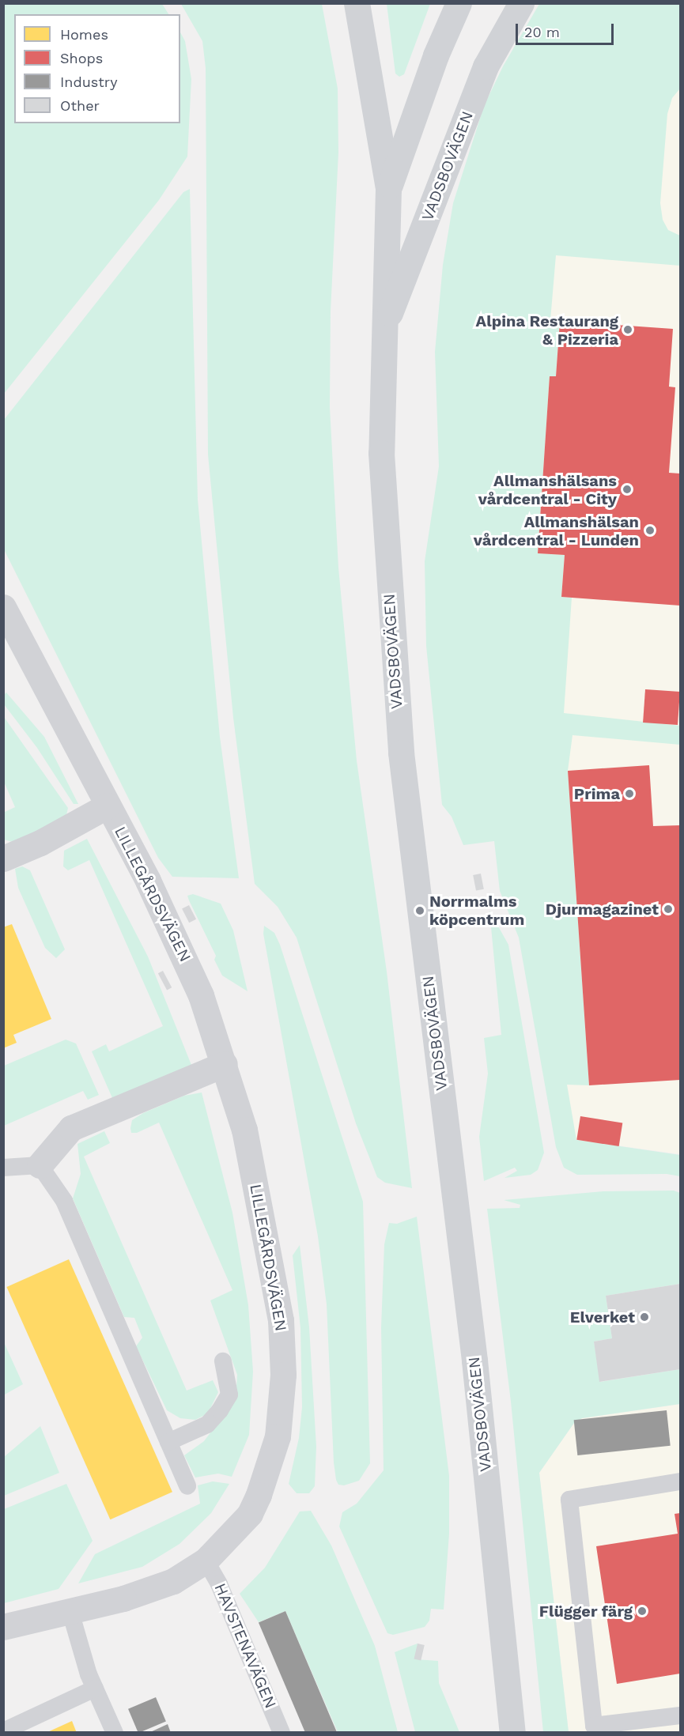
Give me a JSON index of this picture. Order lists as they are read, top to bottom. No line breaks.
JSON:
{"streets":{"main road":["VADSBOVÄGEN"],"street":["LILLEGÅRDSVÄGEN"],"lane":["HAVSTENAVÄGEN"]},"crossings":[["LILLEGÅRDSVÄGEN","HAVSTENAVÄGEN"]],"places":["Alpina Restaurang & Pizzeria","Allmanshälsans vårdcentral - City","Allmanshälsan vårdcentral - Lunden","Prima","Djurmagazinet","Norrmalms köpcentrum","Elverket","Flügger färg"],"legend":["Homes","Shops","Industry","Other"],"scale_bar":"20 m"}
